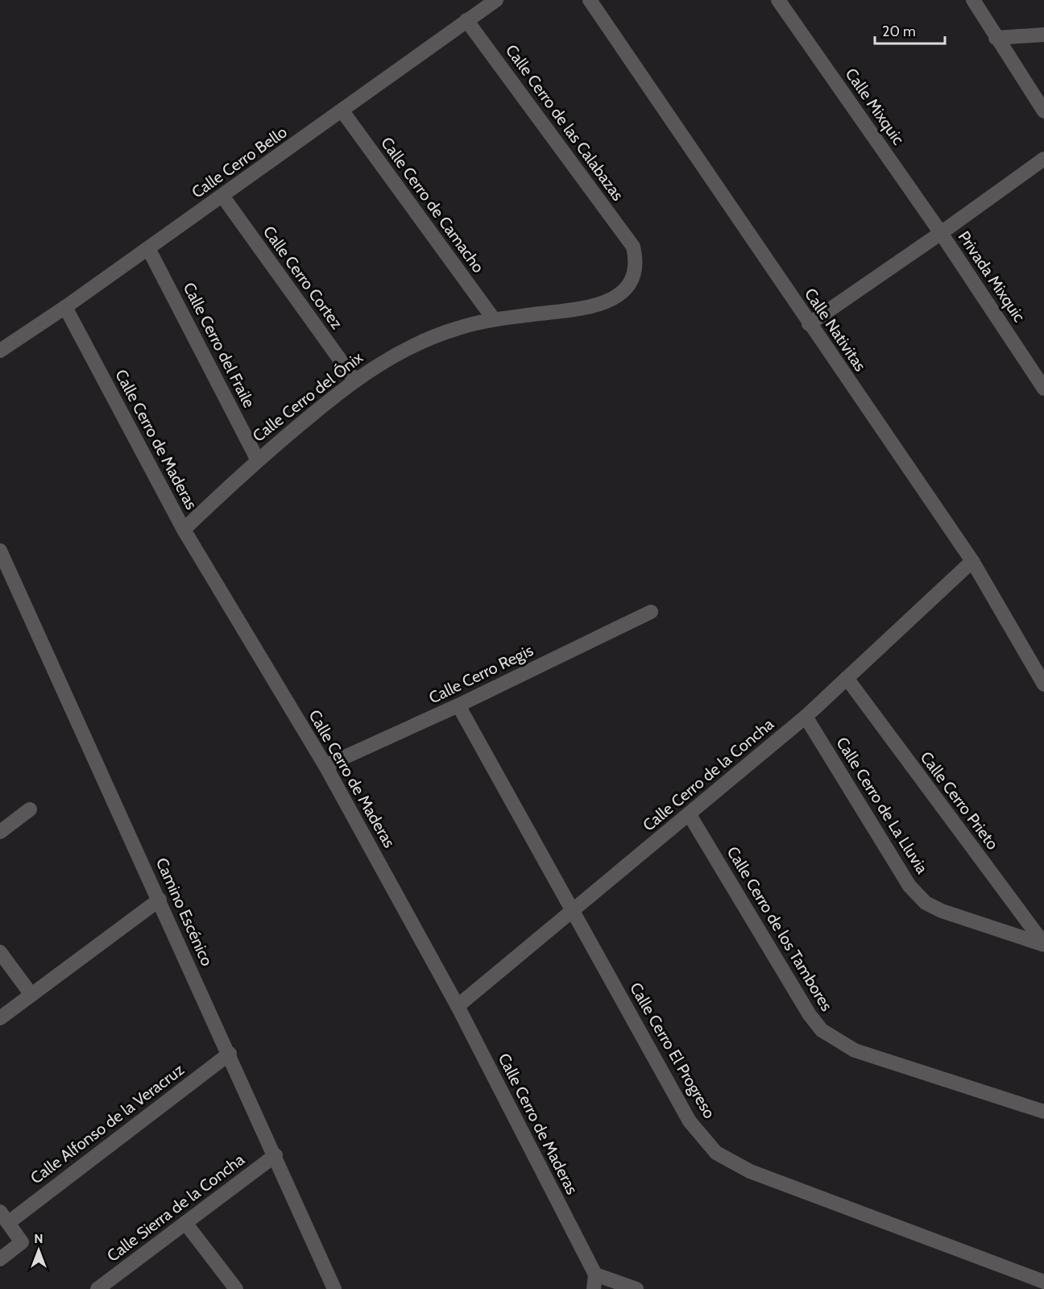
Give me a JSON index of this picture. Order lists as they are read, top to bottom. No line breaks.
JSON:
{"streets":{"street":["Calle Mixquic","Calle Cerro de las Calabazas","Calle Cerro Bello","Calle Cerro de Camacho","Privada Mixquic","Calle Cerro Cortez","Calle Nativitas","Calle Cerro del Fraile","Calle Cerro del Ónix","Calle Cerro de Maderas","Calle Cerro Regis","Calle Cerro de la Concha","Calle Cerro Prieto","Calle Cerro de La Lluvia","Camino Escénico","Calle Cerro de los Tambores","Calle Cerro El Progreso","Calle Alfonso de la Veracruz","Calle Sierra de la Concha"]},"crossings":[["Calle Mixquic","Privada Mixquic"],["Calle Cerro de las Calabazas","Calle Cerro Bello"],["Calle Cerro de las Calabazas","Calle Cerro del Ónix"],["Calle Cerro Bello","Calle Cerro de Camacho"],["Calle Cerro Bello","Calle Cerro Cortez"],["Calle Cerro Bello","Calle Cerro del Fraile"],["Calle Cerro Bello","Calle Cerro de Maderas"],["Calle Cerro de Camacho","Calle Cerro del Ónix"],["Calle Cerro Cortez","Calle Cerro del Ónix"],["Calle Nativitas","Calle Cerro de la Concha"],["Calle Cerro del Fraile","Calle Cerro del Ónix"],["Calle Cerro del Ónix","Calle Cerro de Maderas"],["Calle Cerro de Maderas","Calle Cerro Regis"],["Calle Cerro de Maderas","Calle Cerro de la Concha"],["Calle Cerro Regis","Calle Cerro El Progreso"],["Calle Cerro de la Concha","Calle Cerro Prieto"],["Calle Cerro de la Concha","Calle Cerro de La Lluvia"],["Calle Cerro de la Concha","Calle Cerro de los Tambores"],["Calle Cerro de la Concha","Calle Cerro El Progreso"],["Calle Cerro Prieto","Calle Cerro de La Lluvia"],["Camino Escénico","Calle Alfonso de la Veracruz"],["Camino Escénico","Calle Sierra de la Concha"]],"scale_bar":"20 m","north":"top"}
